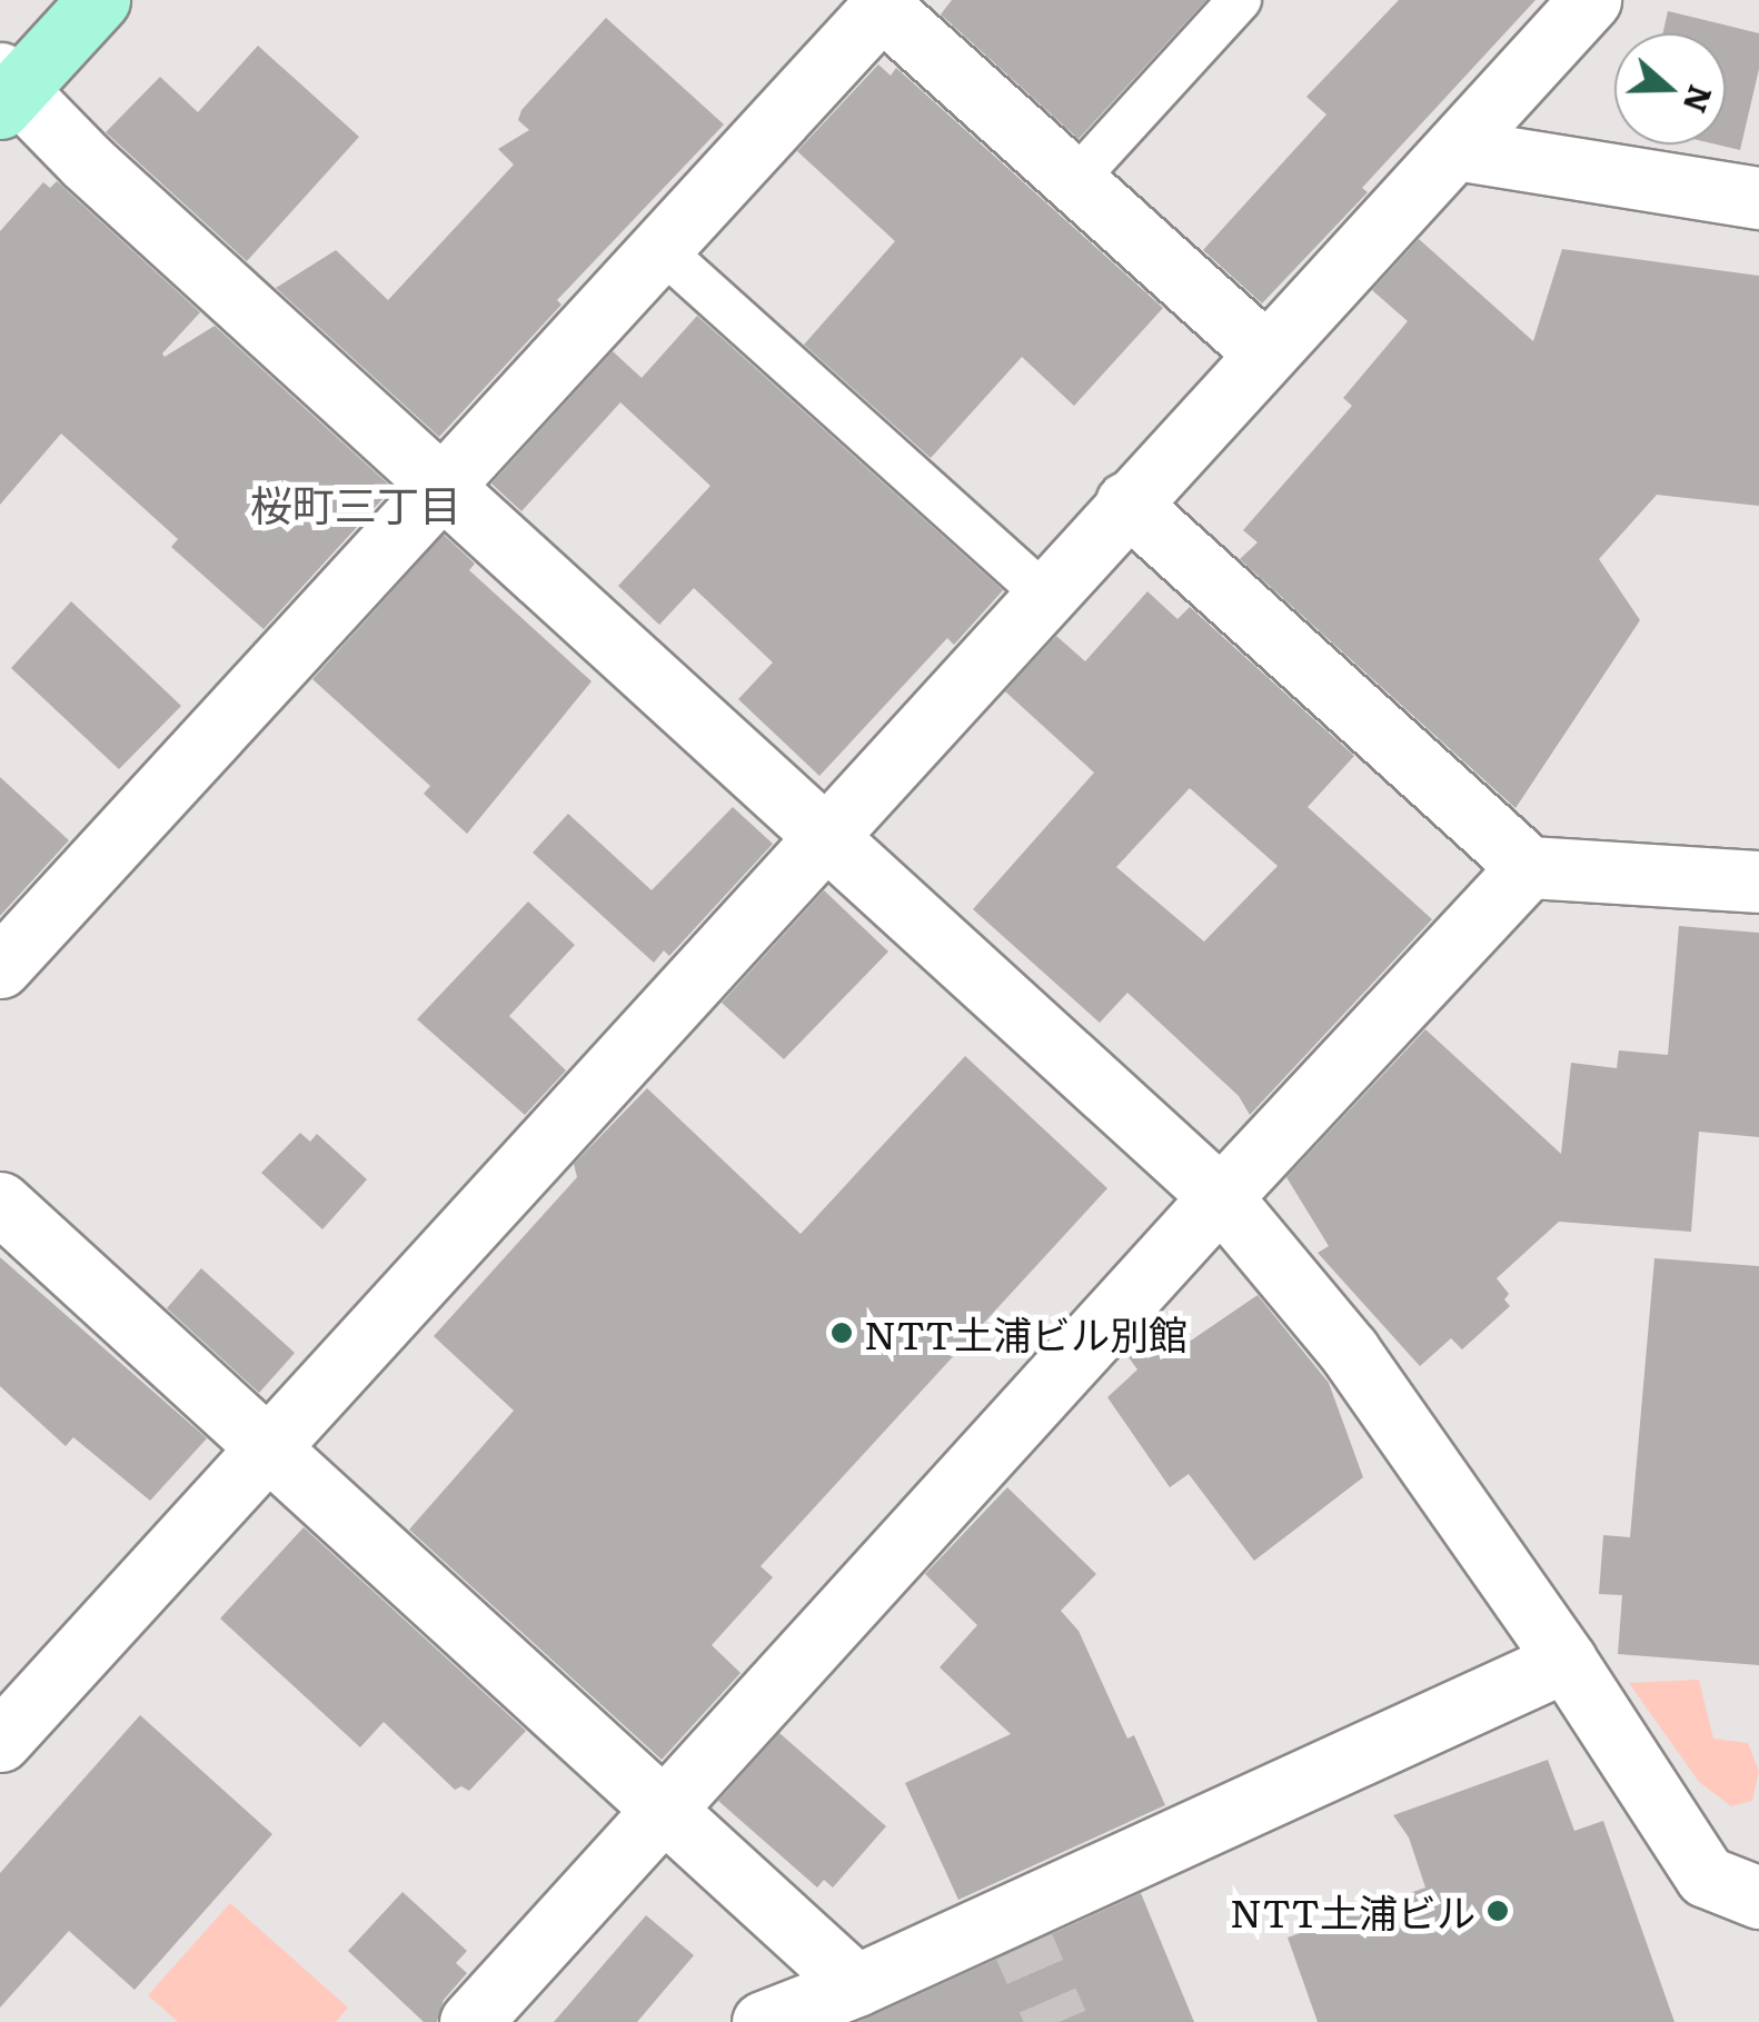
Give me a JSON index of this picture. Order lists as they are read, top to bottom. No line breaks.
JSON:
{"districts":["桜町三丁目"],"places":["NTT土浦ビル別館","NTT土浦ビル"],"north":"right"}
